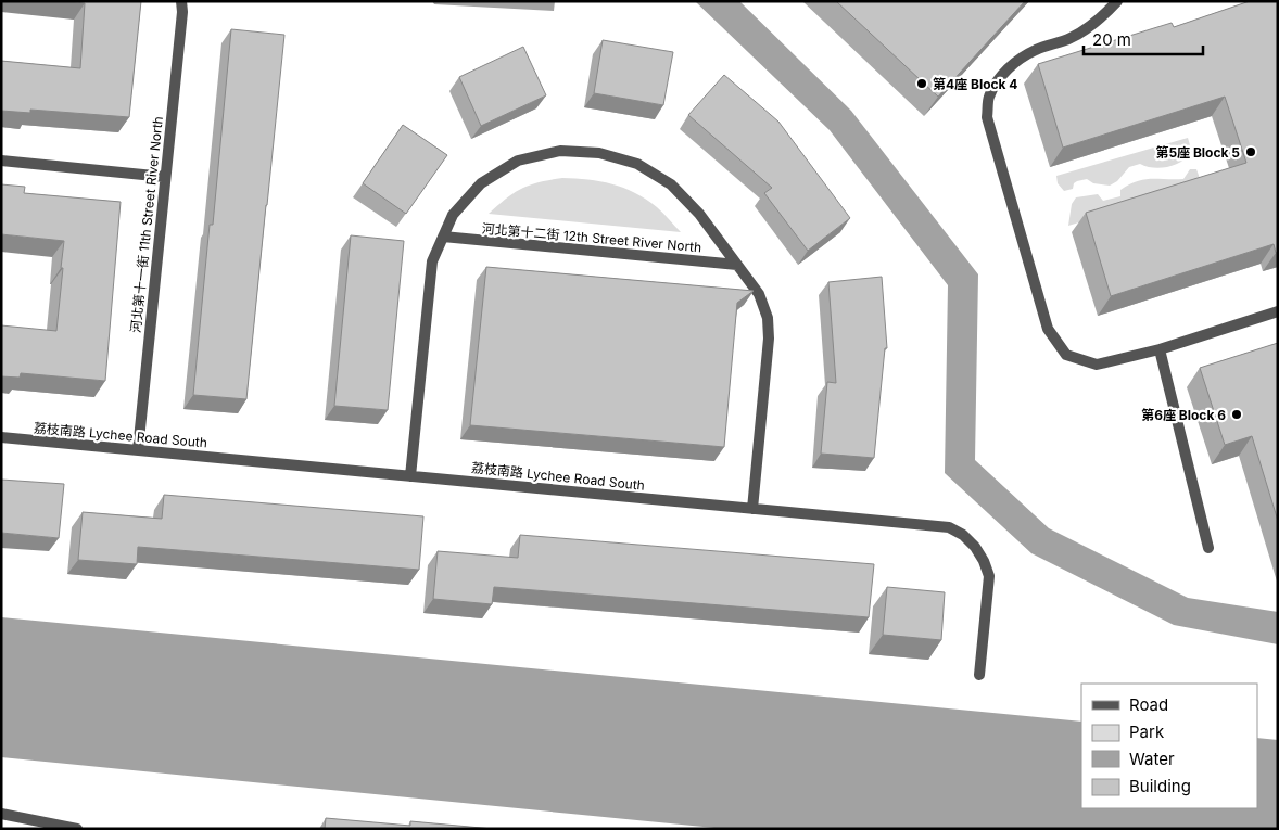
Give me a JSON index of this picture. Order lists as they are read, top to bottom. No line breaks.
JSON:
{"streets":{"street":["河北第十一街 11th Street River North","河北第十二街 12th Street River North","荔枝南路 Lychee Road South"]},"crossings":[["河北第十一街 11th Street River North","荔枝南路 Lychee Road South"],["河北第十二街 12th Street River North","荔枝南路 Lychee Road South"]],"places":["第4座 Block 4","第5座 Block 5","第6座 Block 6"],"legend":["Road","Park","Water","Building"],"scale_bar":"20 m"}
